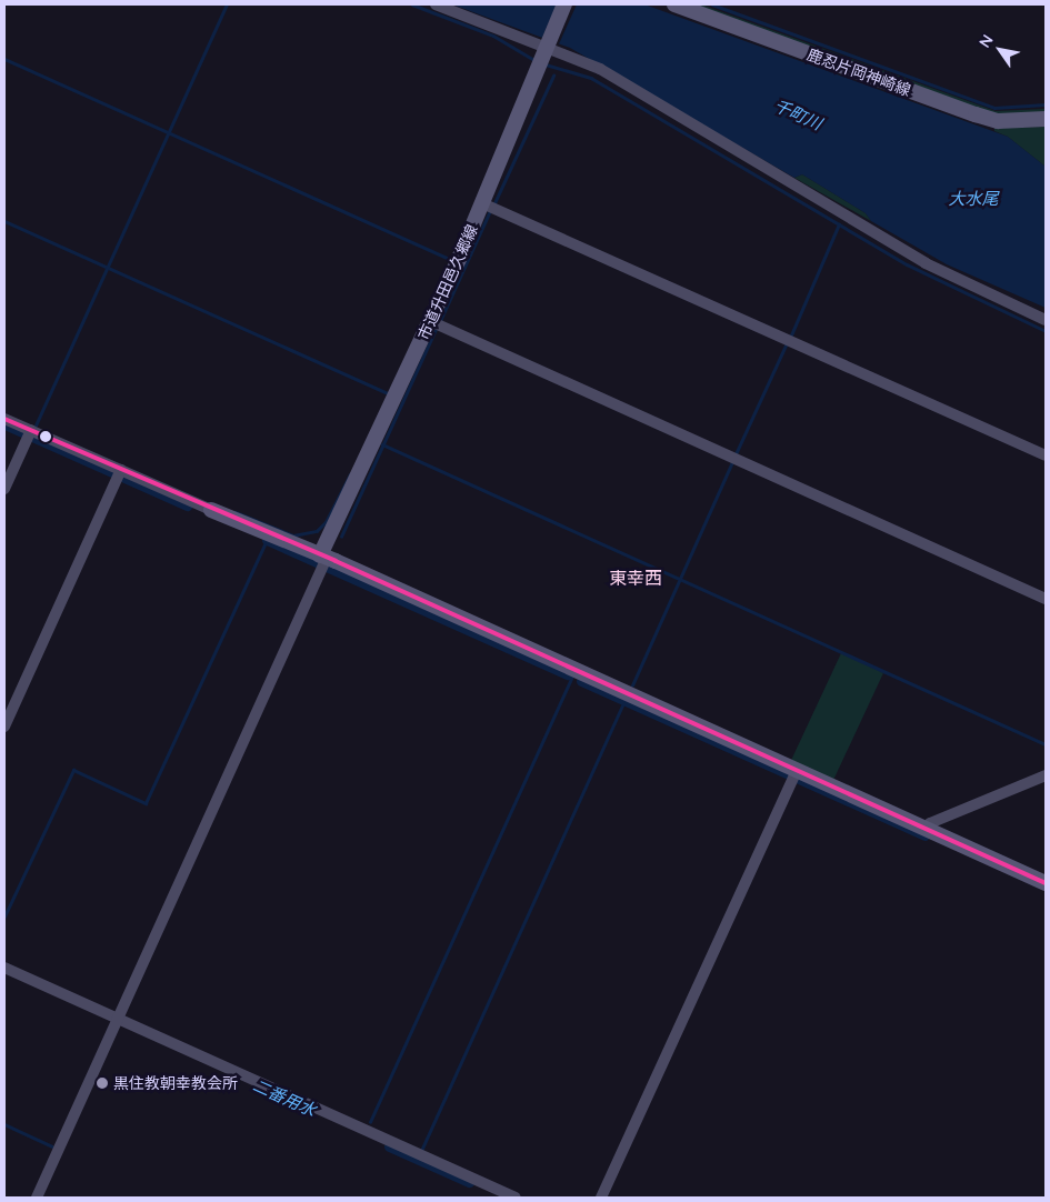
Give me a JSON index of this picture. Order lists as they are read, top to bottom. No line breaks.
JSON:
{"streets":{"street":["鹿忍片岡神崎線","市道升田邑久郷線"]},"districts":["東幸西"],"water":["千町川","大水尾","二番用水"],"places":["黒住教朝幸教会所"],"north":"top left"}
